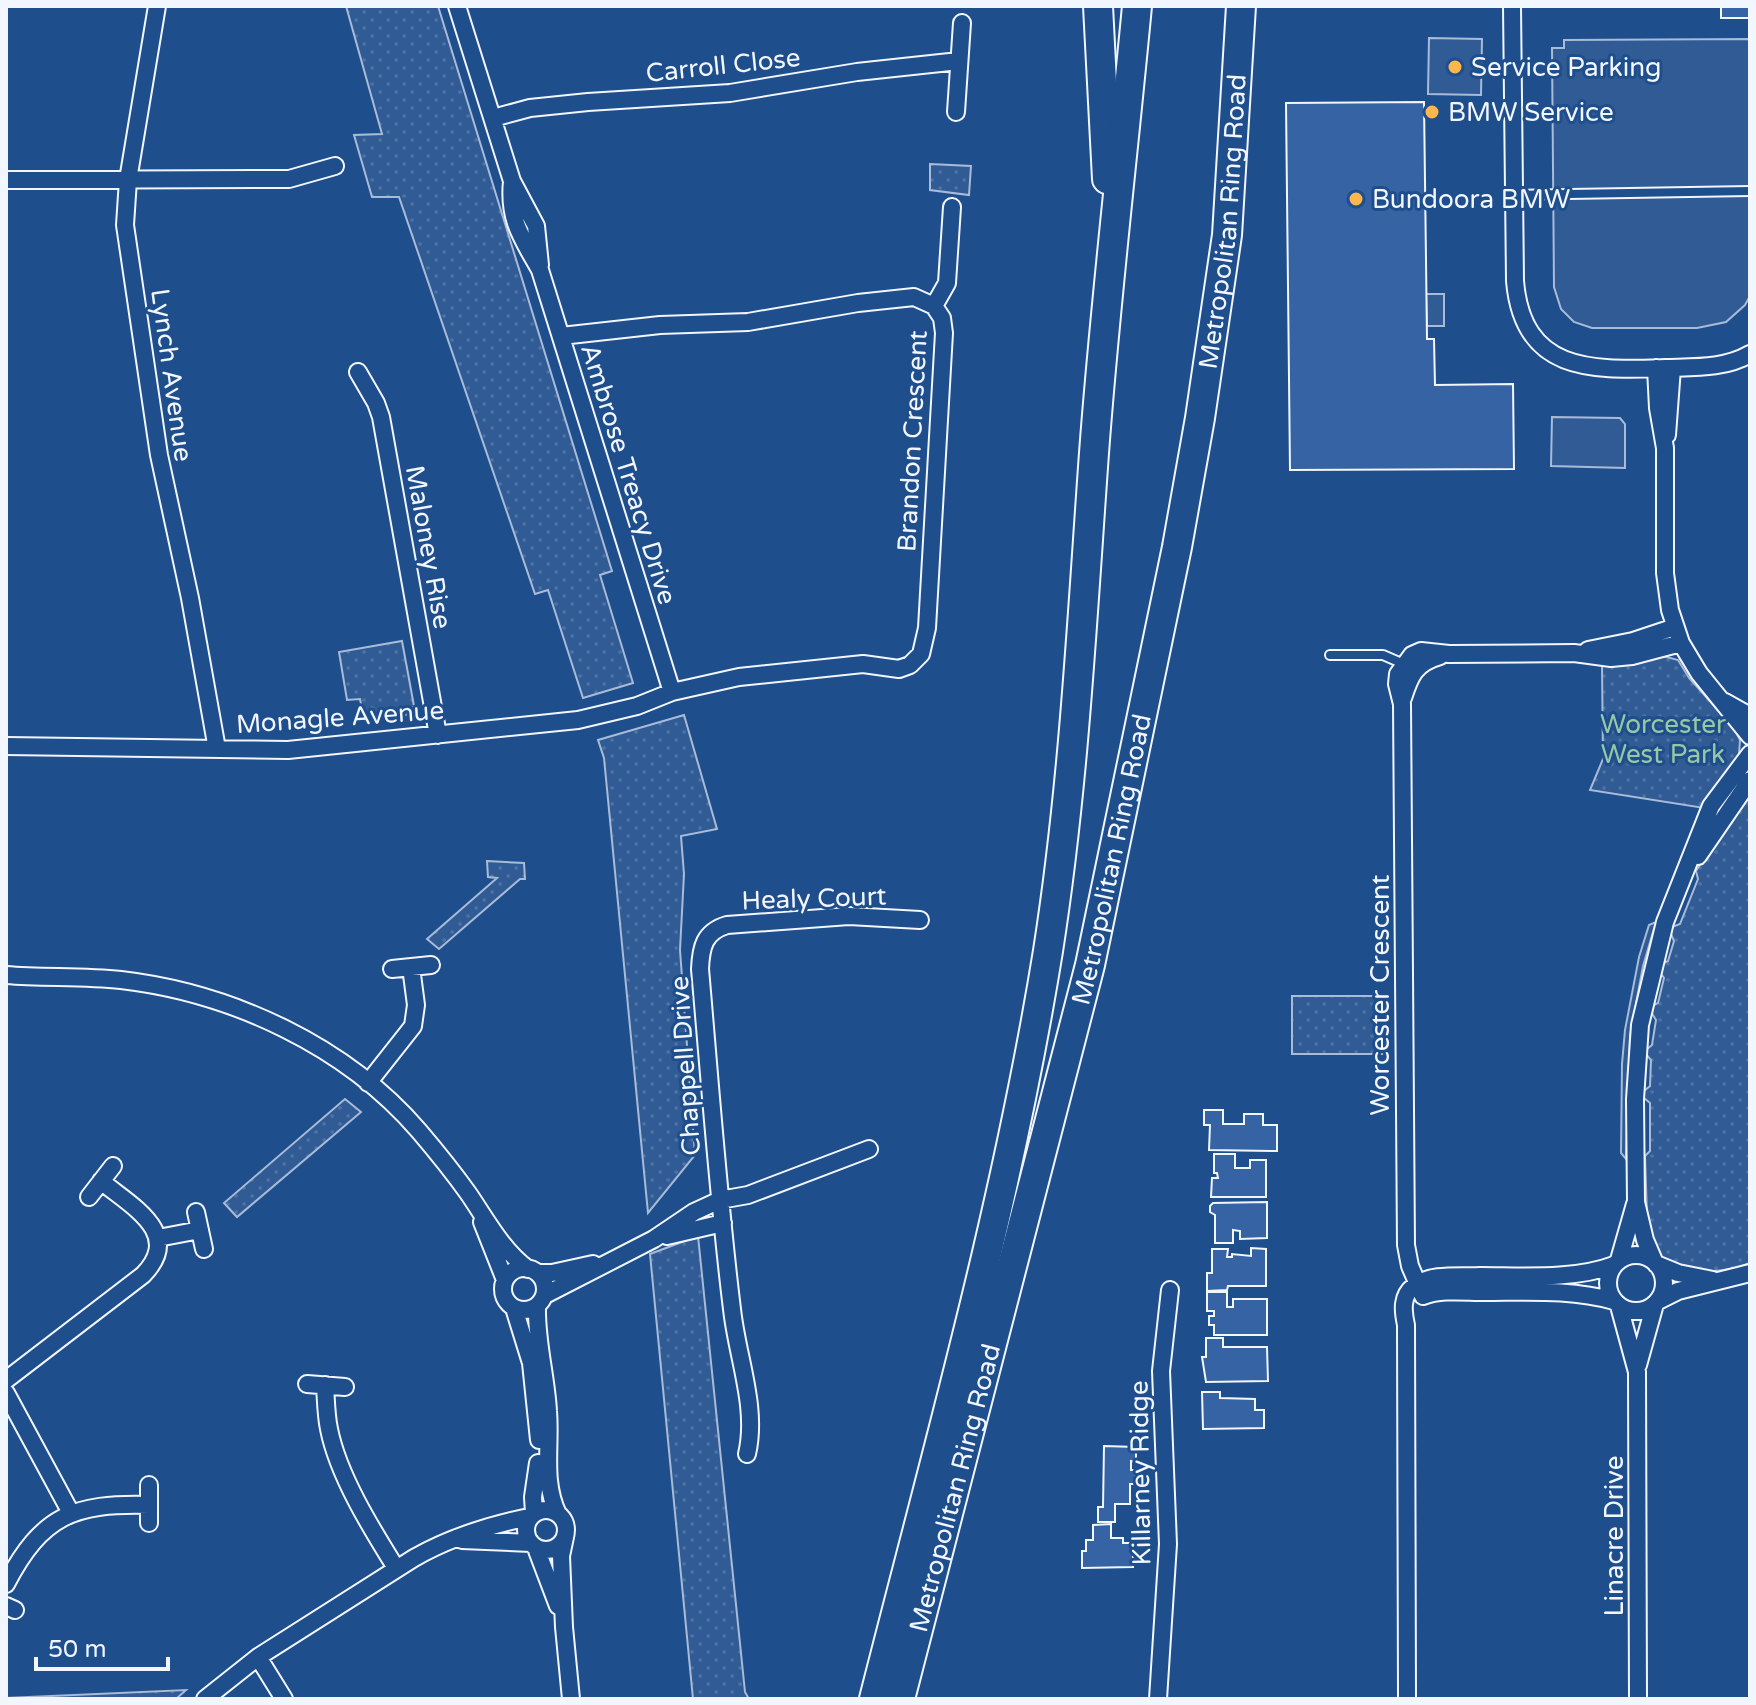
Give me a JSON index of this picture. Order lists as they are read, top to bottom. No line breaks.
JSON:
{"streets":{"highway":["Metropolitan Ring Road"],"street":["Carroll Close","Lynch Avenue","Brandon Crescent","Ambrose Treacy Drive","Maloney Rise","Monagle Avenue","Healy Court","Worcester Crescent","Chappell Drive","Killarney Ridge","Linacre Drive"]},"crossings":[["Carroll Close","Ambrose Treacy Drive"],["Lynch Avenue","Monagle Avenue"],["Brandon Crescent","Ambrose Treacy Drive"],["Brandon Crescent","Monagle Avenue"],["Ambrose Treacy Drive","Monagle Avenue"],["Maloney Rise","Monagle Avenue"],["Healy Court","Chappell Drive"]],"parks":["Worcester West Park"],"places":["Service Parking","BMW Service","Bundoora BMW"],"scale_bar":"50 m"}
